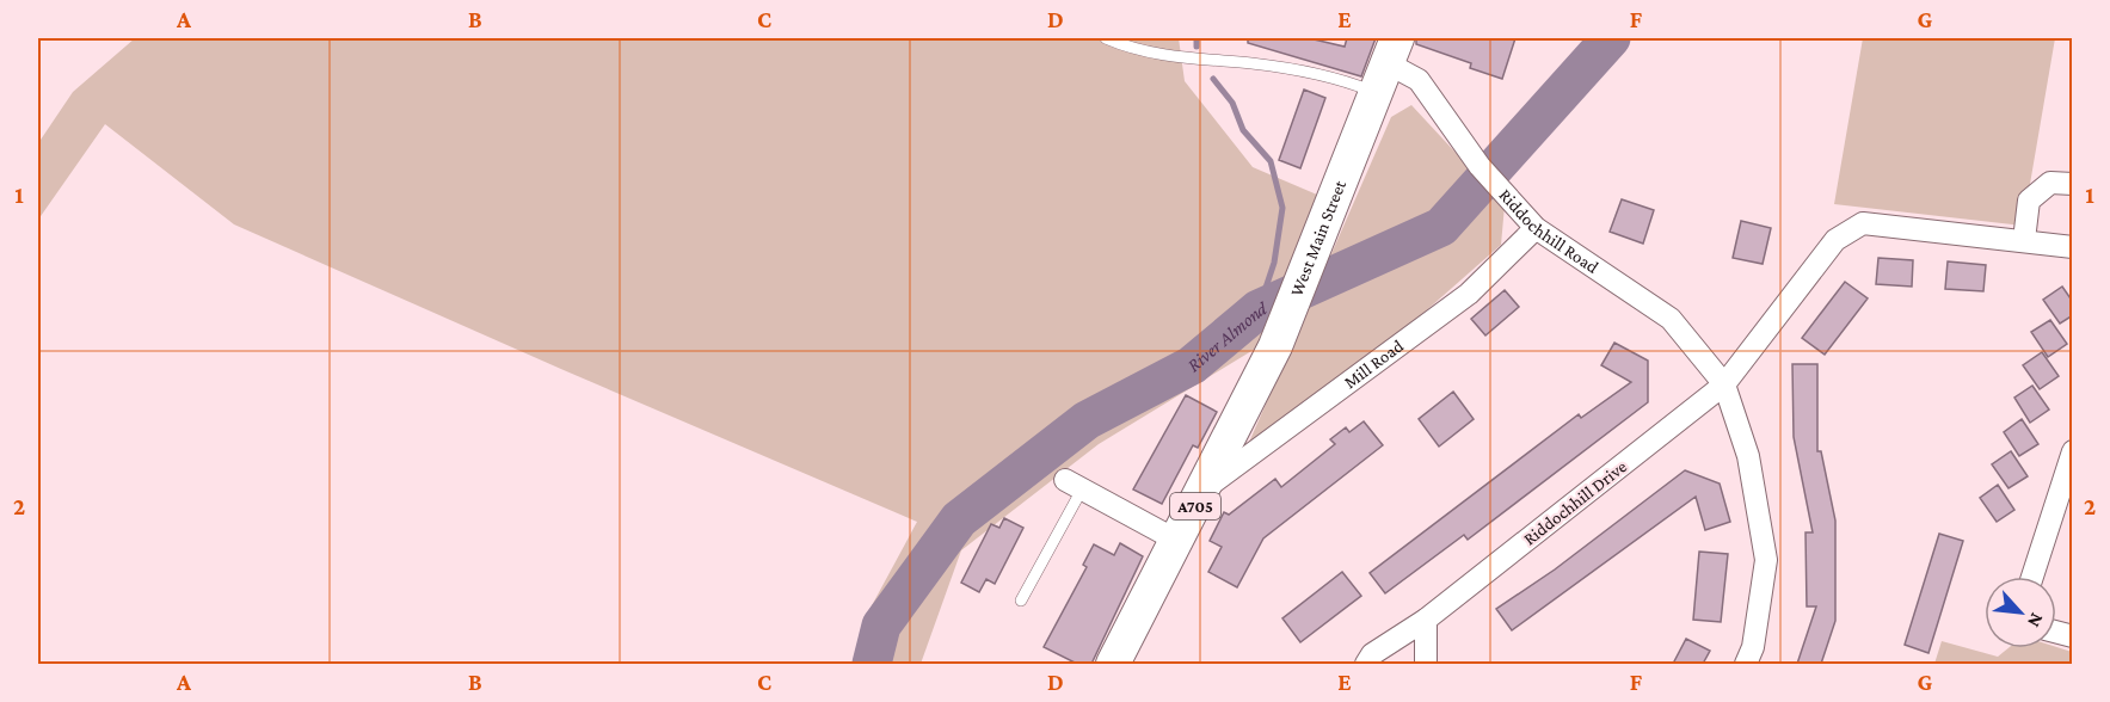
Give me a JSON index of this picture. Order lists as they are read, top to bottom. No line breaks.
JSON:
{"streets":{"main road":["West Main Street","A705"],"street":["Riddochhill Road","Mill Road","Riddochhill Drive"]},"crossings":[["Riddochhill Road","West Main Street"],["Riddochhill Road","Mill Road"],["Riddochhill Road","Riddochhill Drive"],["West Main Street","Mill Road"]],"water":["River Almond"],"north":"bottom right","grid":{"columns":["A","B","C","D","E","F","G"],"rows":["1","2"]}}
